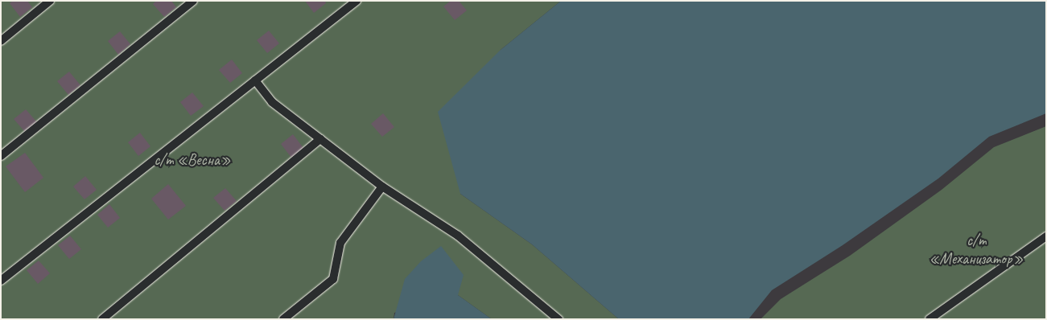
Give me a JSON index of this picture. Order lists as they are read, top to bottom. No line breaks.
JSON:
{"parks":["с/т «Весна»","с/т «Механизатор»"]}
